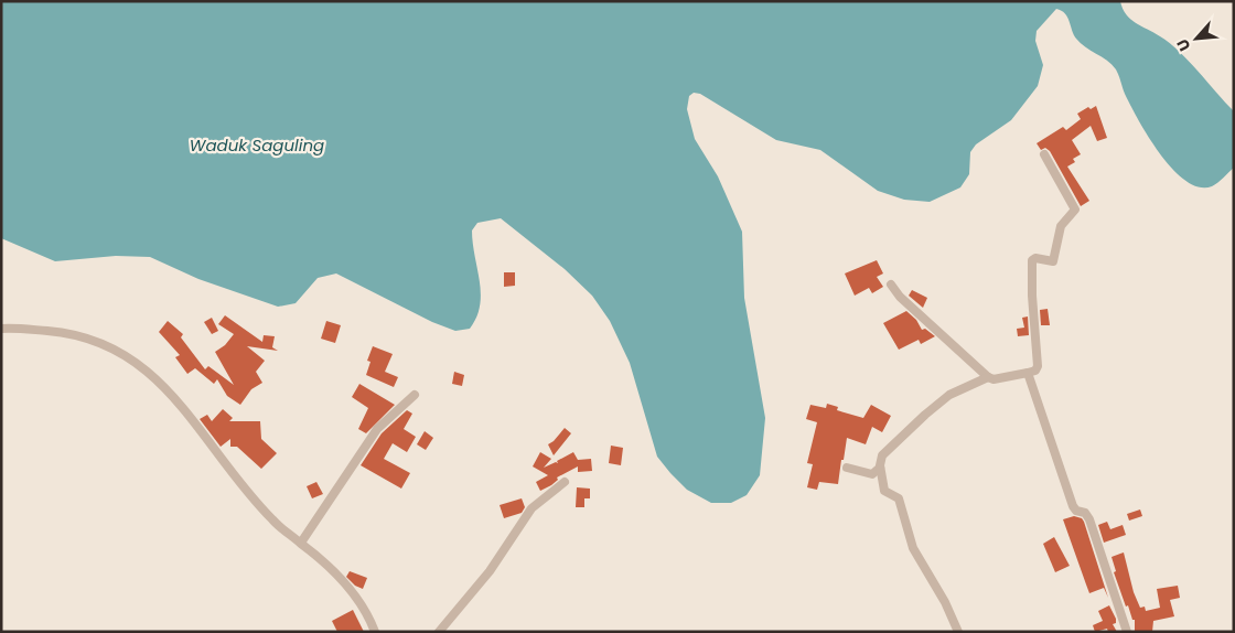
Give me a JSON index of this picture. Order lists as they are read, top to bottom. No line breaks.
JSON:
{"water":["Waduk Saguling"],"north":"bottom left"}
